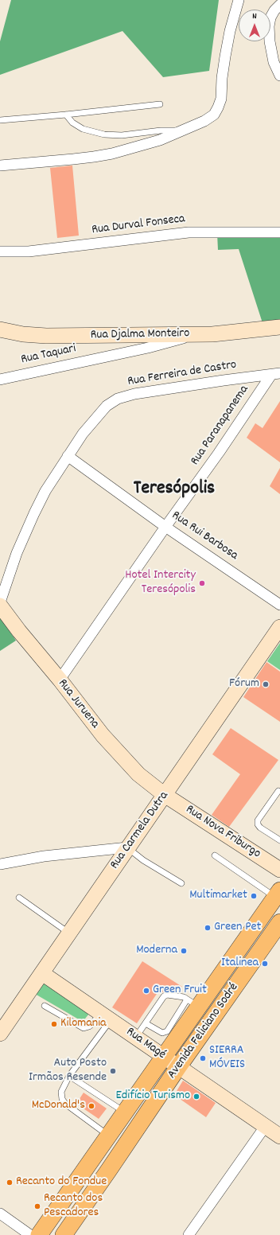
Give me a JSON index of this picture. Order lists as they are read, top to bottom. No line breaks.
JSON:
{"streets":{"main road":["Rua Djalma Monteiro","Rua Juruena","Rua Carmela Dutra","Rua Nova Friburgo","Avenida Feliciano Sodré","Rua Magé"],"street":["Rua Durval Fonseca","Rua Taquari","Rua Ferreira de Castro","Rua Paranapanema","Rua Rui Barbosa"]},"crossings":[["Rua Djalma Monteiro","Rua Taquari"],["Rua Ferreira de Castro","Rua Paranapanema"],["Rua Ferreira de Castro","Rua Rui Barbosa"],["Rua Paranapanema","Rua Rui Barbosa"],["Rua Paranapanema","Rua Juruena"],["Rua Juruena","Rua Carmela Dutra"],["Rua Juruena","Rua Nova Friburgo"],["Rua Carmela Dutra","Rua Nova Friburgo"],["Rua Carmela Dutra","Rua Magé"],["Avenida Feliciano Sodré","Rua Magé"]],"districts":["Teresópolis"],"places":["Hotel Intercity Teresópolis","Fórum","Multimarket","Green Pet","Moderna","Italinea","Green Fruit","Kilomania","SIERRA MÓVEIS","Auto Posto Irmãos Resende","Edifício Turismo","McDonald's","Recanto do Fondue","Recanto dos Pescadores"],"north":"top"}
